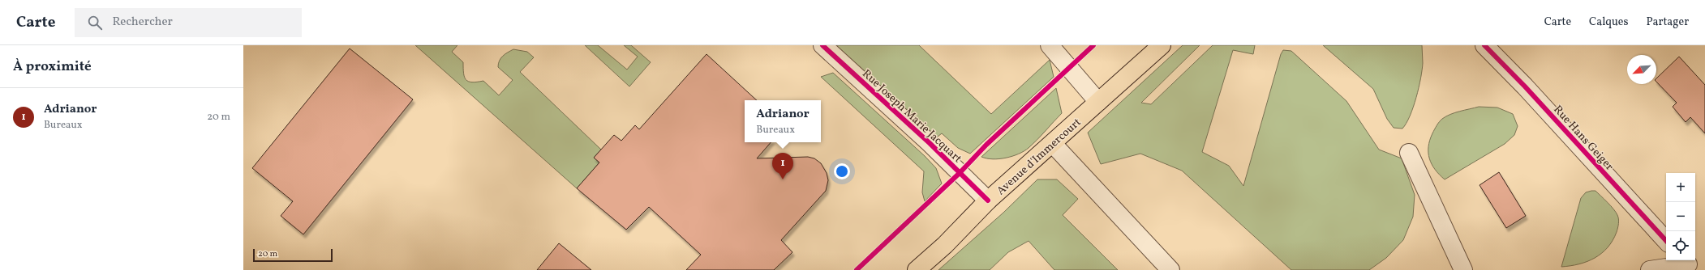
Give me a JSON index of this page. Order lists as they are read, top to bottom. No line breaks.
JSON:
{"streets":{"main road":["Avenue d'Immercourt"],"street":["Rue Joseph Marie Jacquart","Rue Hans Geiger"]},"crossings":[["Rue Joseph Marie Jacquart","Avenue d'Immercourt"]],"scale_bar":"20 m","north":"bottom left","page":{"header":"Carte","search":"Rechercher","nav":["Carte","Calques","Partager"],"heading":"À proximité","list":[{"mark":"1","name":"Adrianor","note":"Bureaux","value":"20 m"}],"popup":["Adrianor","Bureaux"],"pins":"1","map_buttons":["+","−"],"scale":"20 m"}}
